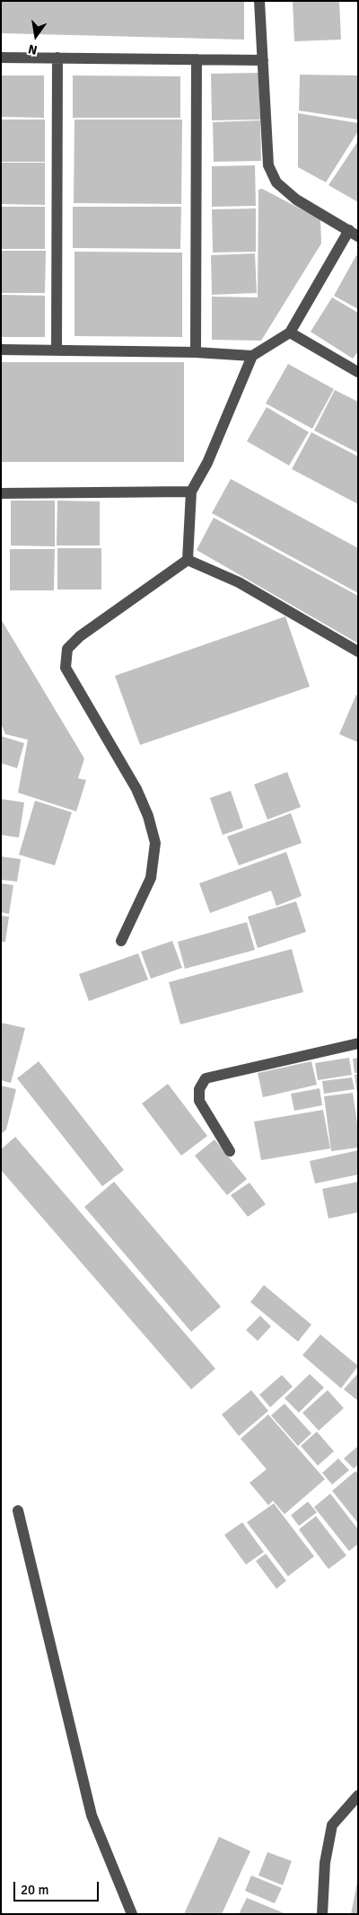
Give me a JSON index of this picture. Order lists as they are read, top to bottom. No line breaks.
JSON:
{"scale_bar":"20 m","north":"bottom"}
